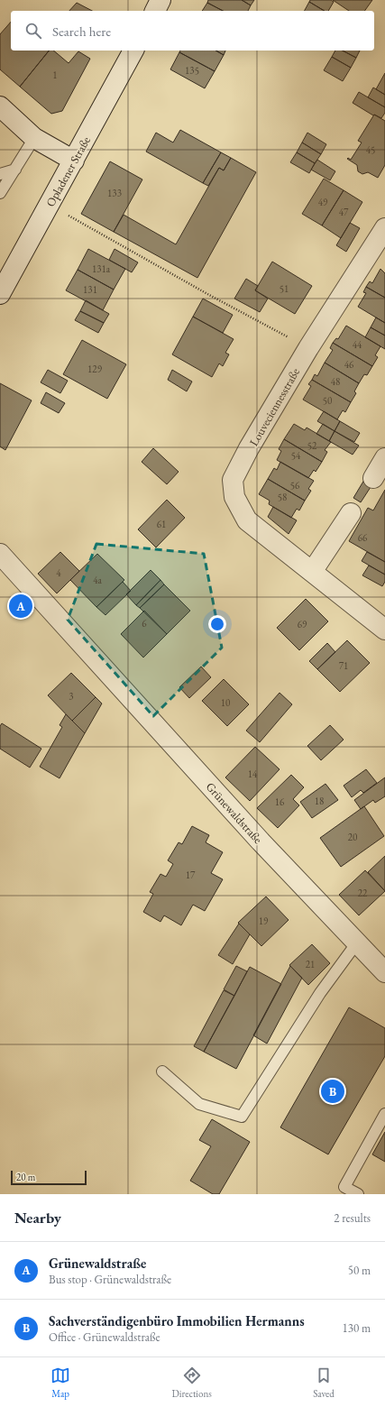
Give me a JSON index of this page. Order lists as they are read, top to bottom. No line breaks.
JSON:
{"streets":{"street":["Opladener Straße","Louveciennesstraße","Grünewaldstraße"]},"house_numbers":["135","1","45","133","49","47","131a","51","131","44","46","129","48","50","52","54","56","58","61","66","4","4a","6","69","71","3","10","14","18","16","20","17","22","19","21"],"scale_bar":"20 m","page":{"search":"Search here","pins":["A","B"],"scale":"20 m","heading":["Nearby","2 results"],"list":[{"mark":"A","name":"Grünewaldstraße","note":"Bus stop · Grünewaldstraße","value":"50 m"},{"mark":"B","name":"Sachverständigenbüro Immobilien Hermanns","note":"Office · Grünewaldstraße","value":"130 m"}],"nav":["Map","Directions","Saved"]}}
